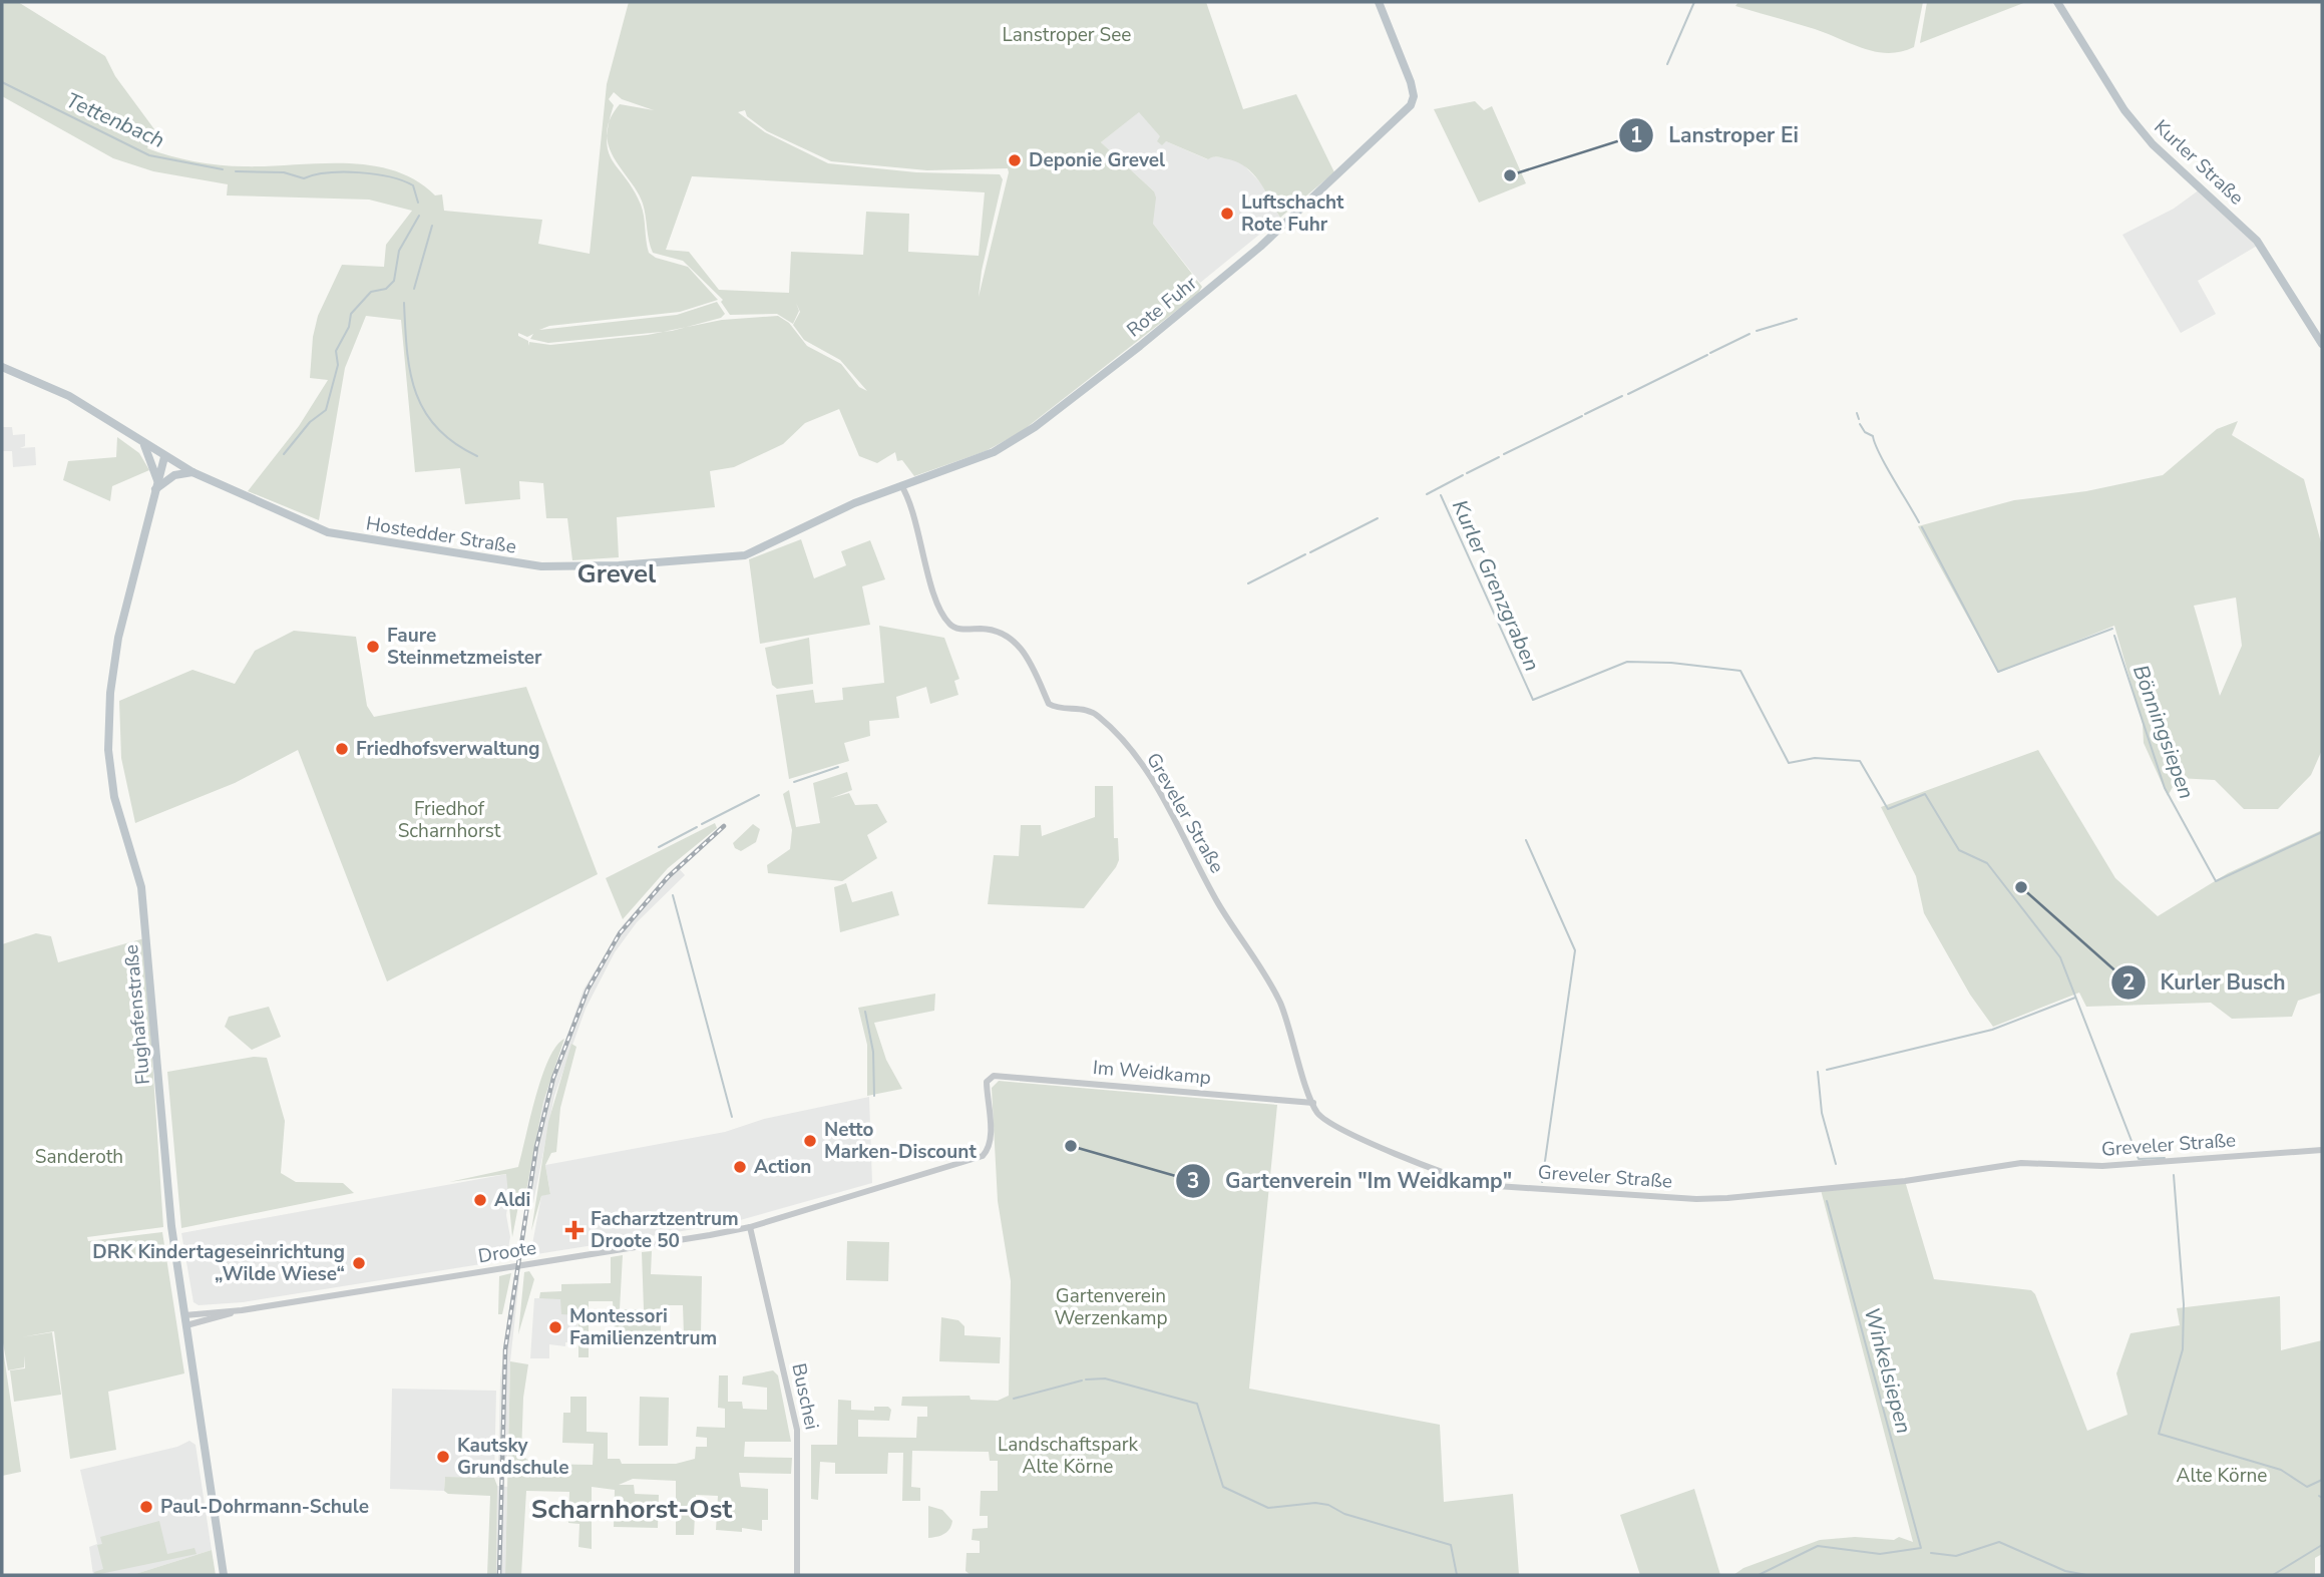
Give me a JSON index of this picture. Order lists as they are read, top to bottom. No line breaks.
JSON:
{"streets":{"main road":["Kurler Straße","Rote Fuhr","Hostedder Straße","Flughafenstraße"],"street":["Greveler Straße","Im Weidkamp","Droote","Buschei"]},"crossings":[["Rote Fuhr","Hostedder Straße"],["Rote Fuhr","Greveler Straße"],["Hostedder Straße","Greveler Straße"],["Hostedder Straße","Flughafenstraße"],["Greveler Straße","Im Weidkamp"],["Flughafenstraße","Droote"],["Im Weidkamp","Droote"],["Droote","Buschei"]],"districts":["Grevel","Scharnhorst-Ost"],"water":["Tettenbach","Kurler Grenzgraben","Bönningsiepen","Winkelsiepen"],"parks":["Lanstroper See","Friedhof Scharnhorst","Sanderoth","Gartenverein Werzenkamp","Landschaftspark Alte Körne","Alte Körne"],"places":{"other":["Deponie Grevel","Lanstroper Ei","Luftschacht Rote Fuhr","Faure Steinmetzmeister","Friedhofsverwaltung","Kurler Busch","Netto Marken-Discount","Gartenverein \"Im Weidkamp\"","Action","Aldi","DRK Kindertageseinrichtung „Wilde Wiese“","Montessori Familienzentrum","Kautsky Grundschule","Paul-Dohrmann-Schule"],"health":["Facharztzentrum Droote 50"]}}
